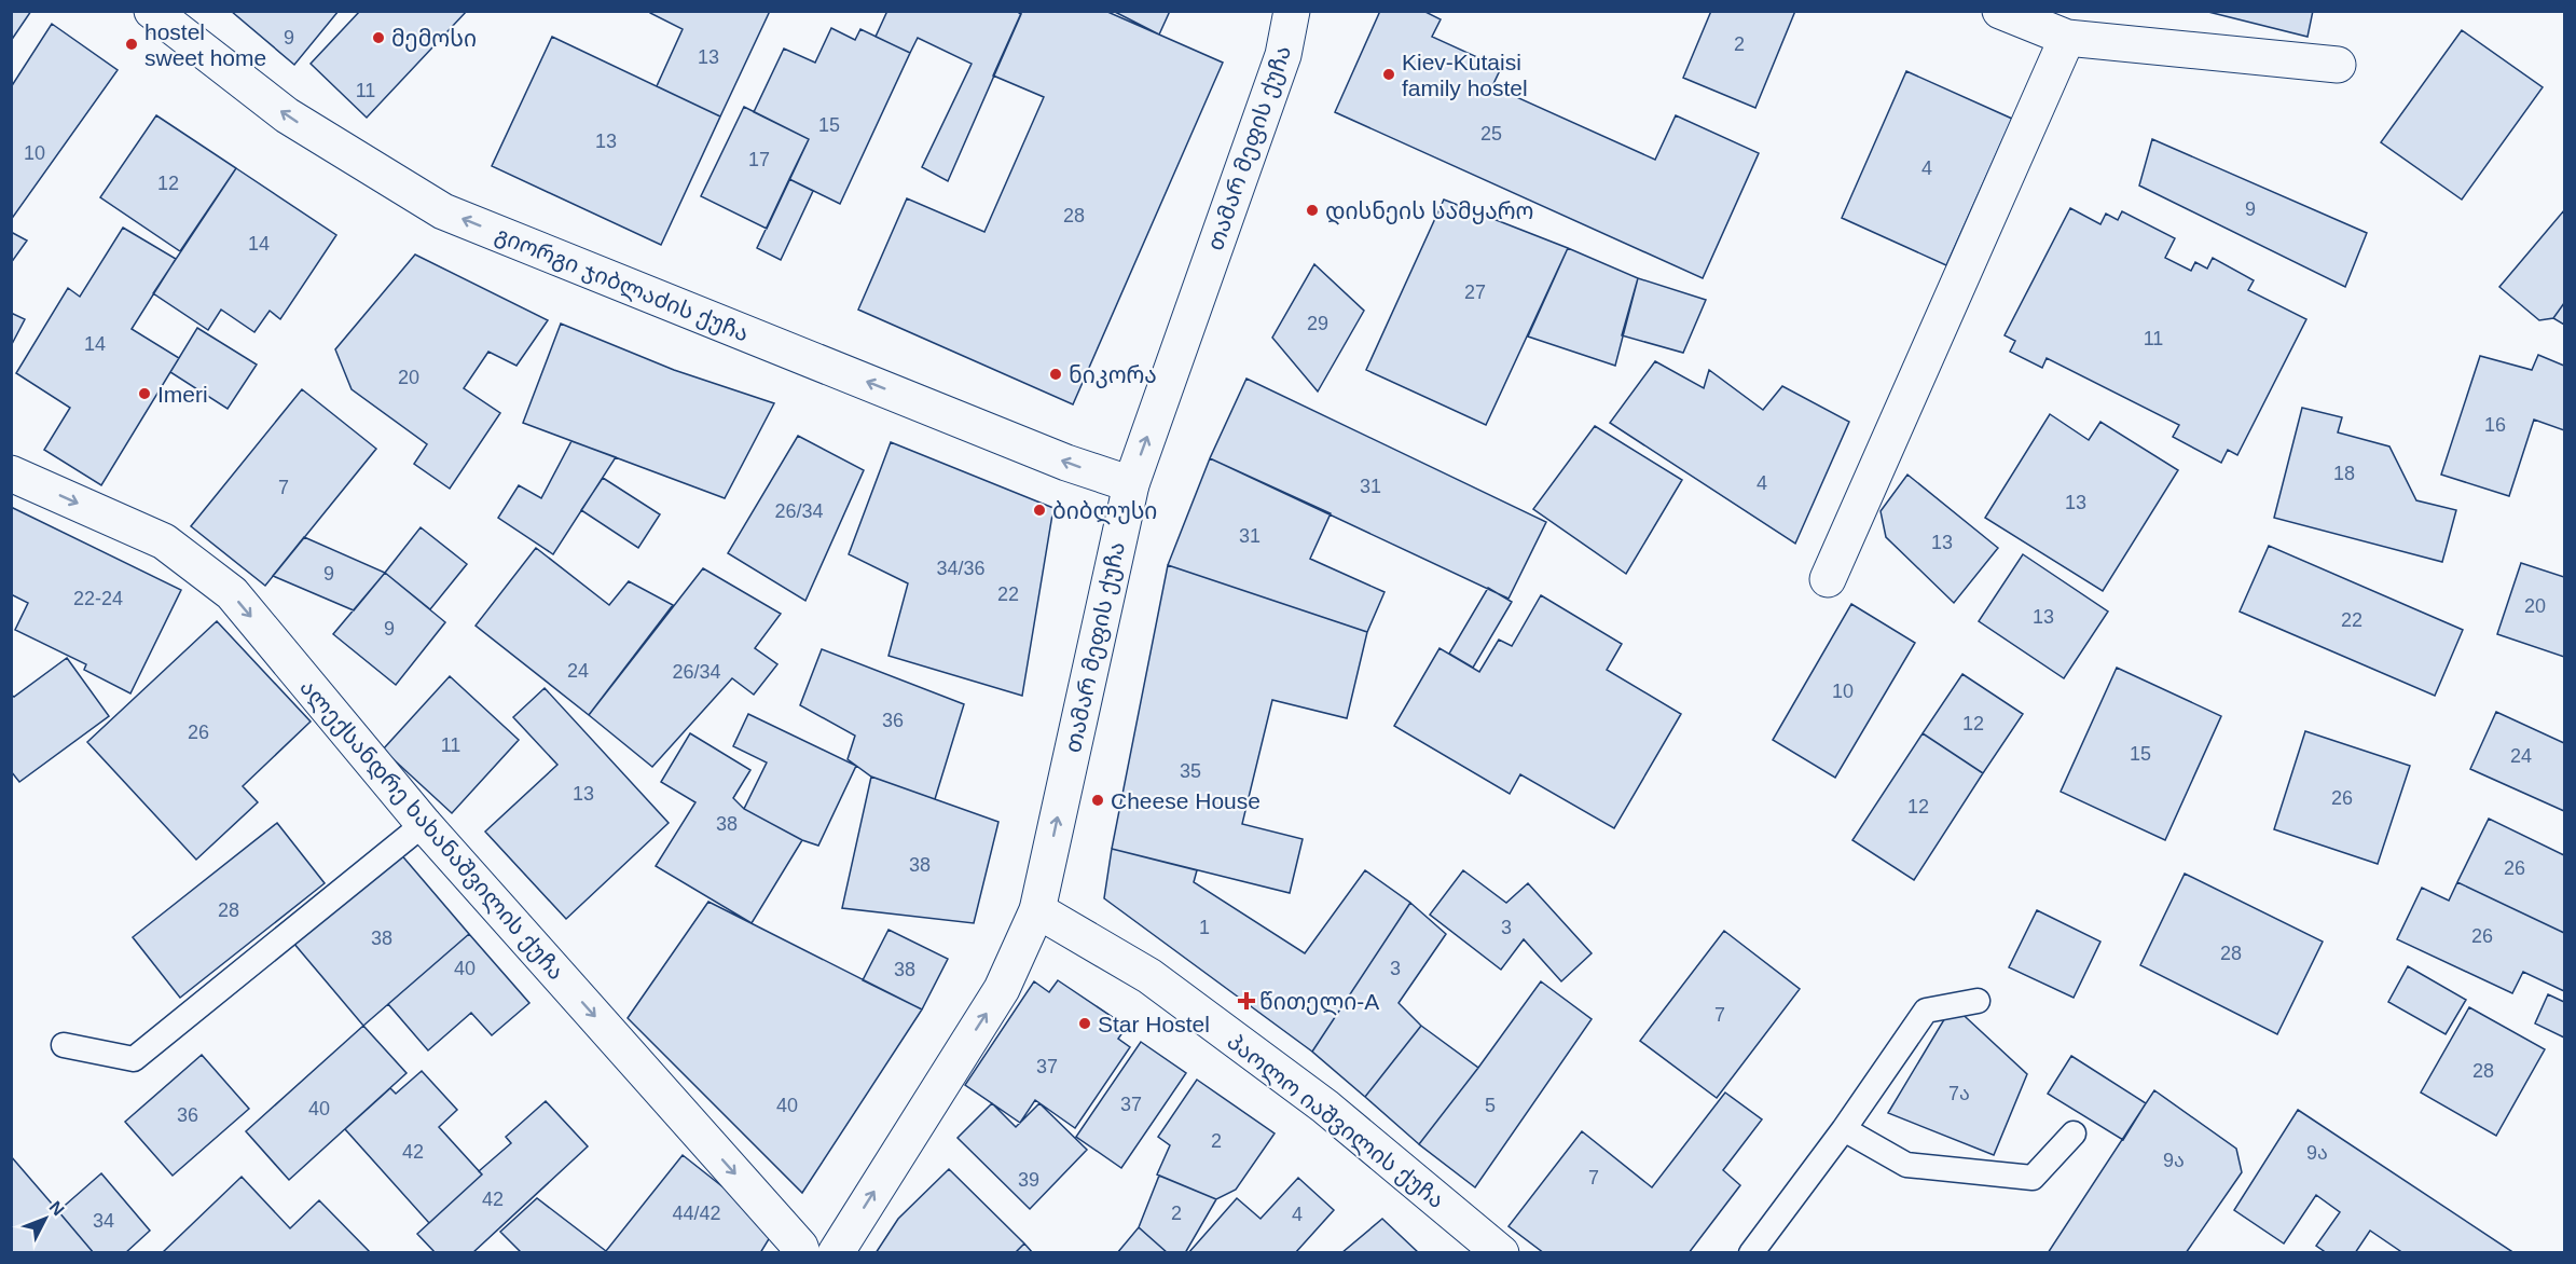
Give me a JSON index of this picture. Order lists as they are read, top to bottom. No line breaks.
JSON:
{"streets":{"street":["თამარ მეფის ქუჩა","გიორგი ჯიბლაძის ქუჩა","ალექსანდრე ხახანაშვილის ქუჩა","პაოლო იაშვილის ქუჩა"]},"crossings":[["თამარ მეფის ქუჩა","გიორგი ჯიბლაძის ქუჩა"],["თამარ მეფის ქუჩა","პაოლო იაშვილის ქუჩა"]],"one_way":["თამარ მეფის ქუჩა","გიორგი ჯიბლაძის ქუჩა","ალექსანდრე ხახანაშვილის ქუჩა"],"places":{"other":["მემოსი","hostel sweet home","Kiev-Kutaisi family hostel","დისნეის სამყარო","ნიკორა","Imeri","ბიბლუსი","Cheese House","Star Hostel"],"health":["წითელი-A"]},"house_numbers":["9","2","13","11","15","25","13","10","17","4","12","9","28","14","27","29","11","14","20","16","18","4","31","7","13","26/34","31","13","34/36","9","22","22-24","20","13","22","9","24","26/34","10","36","12","26","11","15","24","35","13","26","12","38","38","26","28","1","3","26","38","28","40","3","38","7","37","28","7ა","37","40","5","40","36","2","42","9ა","9ა","7","39","42","44/42","2","4","34"],"north":"top right"}
